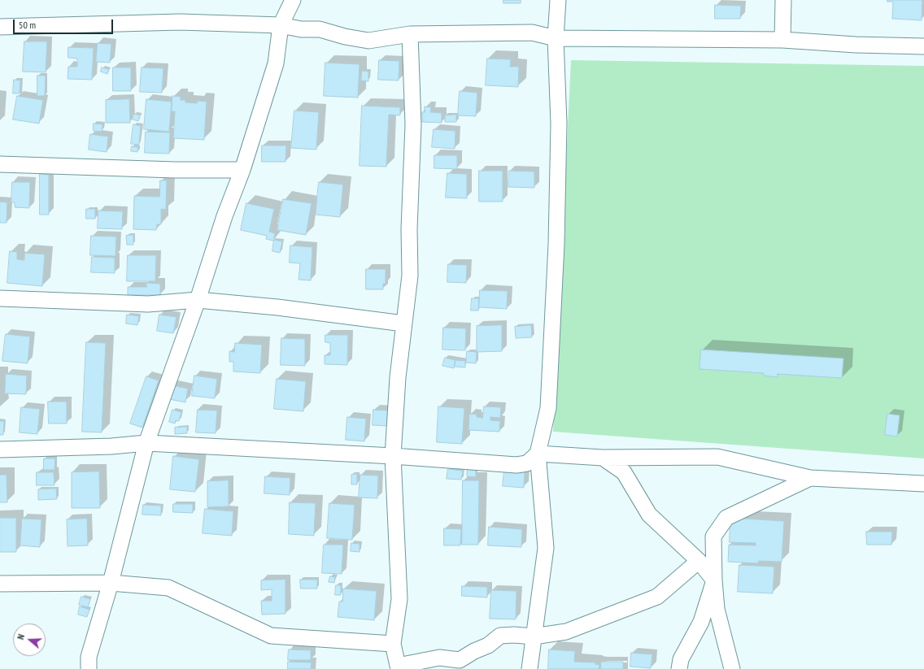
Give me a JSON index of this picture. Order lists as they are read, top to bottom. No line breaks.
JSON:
{"scale_bar":"50 m","north":"left"}
